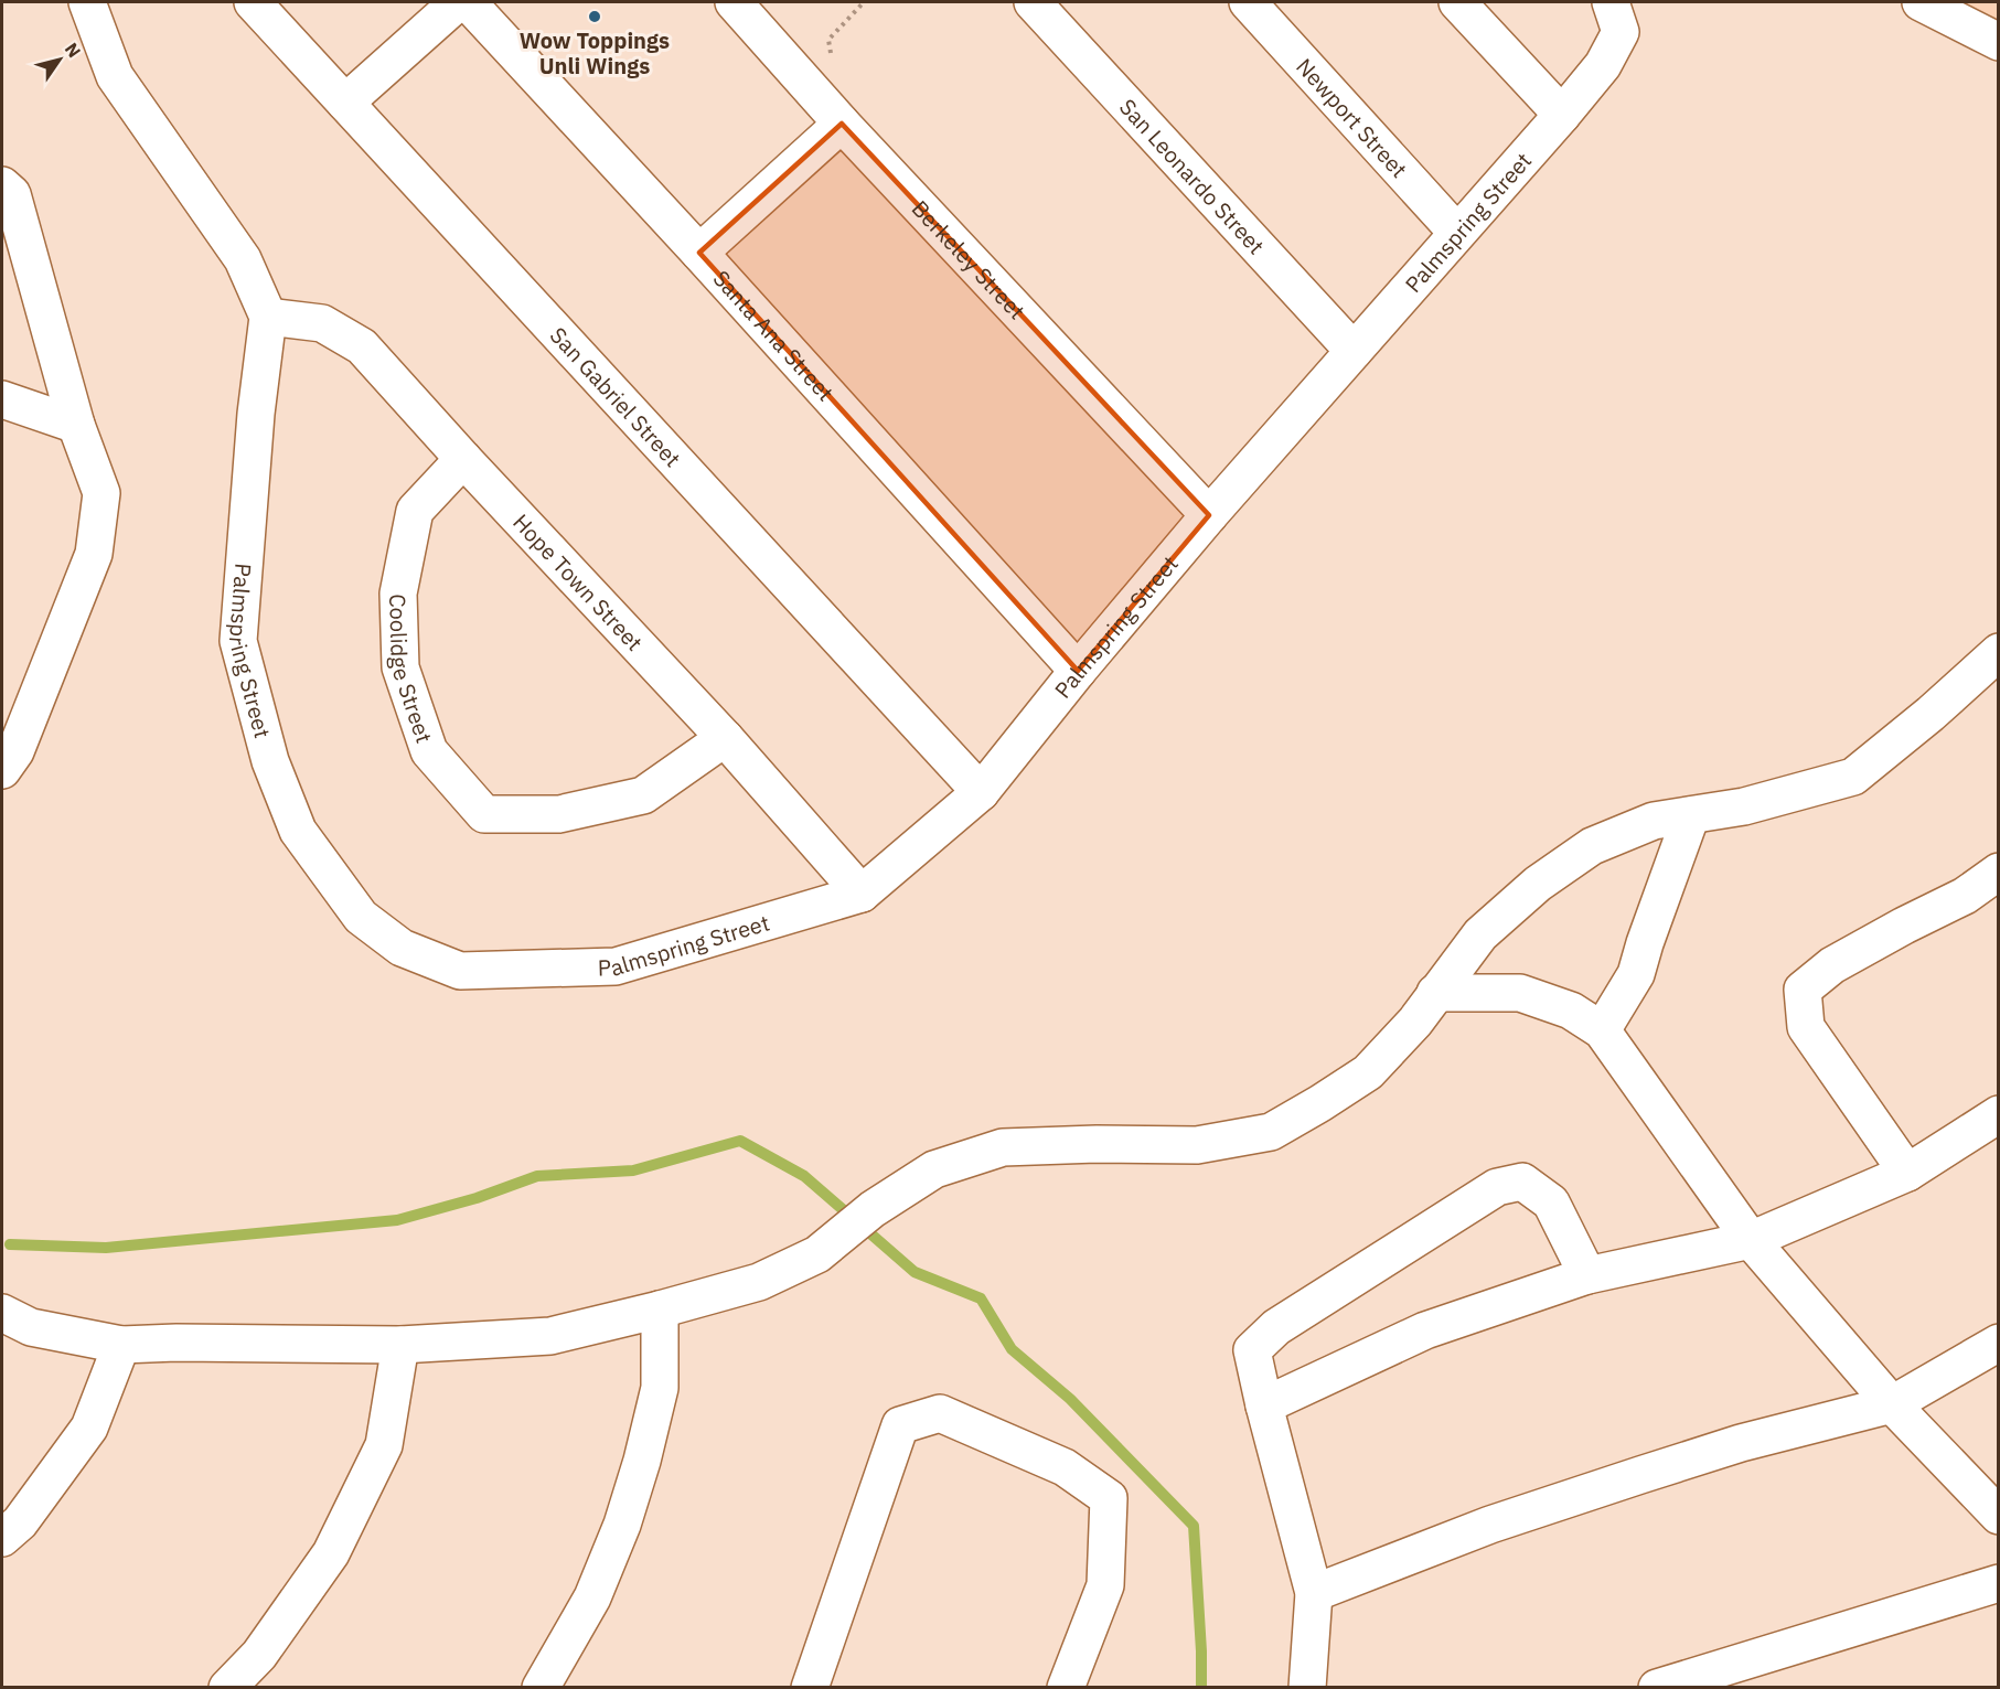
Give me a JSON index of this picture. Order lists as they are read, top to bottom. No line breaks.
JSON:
{"streets":{"street":["Newport Street","San Leonardo Street","Palmspring Street","Berkeley Street","Santa Ana Street","San Gabriel Street","Hope Town Street","Coolidge Street"]},"crossings":[["Newport Street","Palmspring Street"],["San Leonardo Street","Palmspring Street"],["Palmspring Street","Berkeley Street"],["Palmspring Street","Santa Ana Street"],["Palmspring Street","San Gabriel Street"],["Palmspring Street","Hope Town Street"],["Hope Town Street","Coolidge Street"]],"places":["Wow Toppings Unli Wings"],"north":"top right"}
